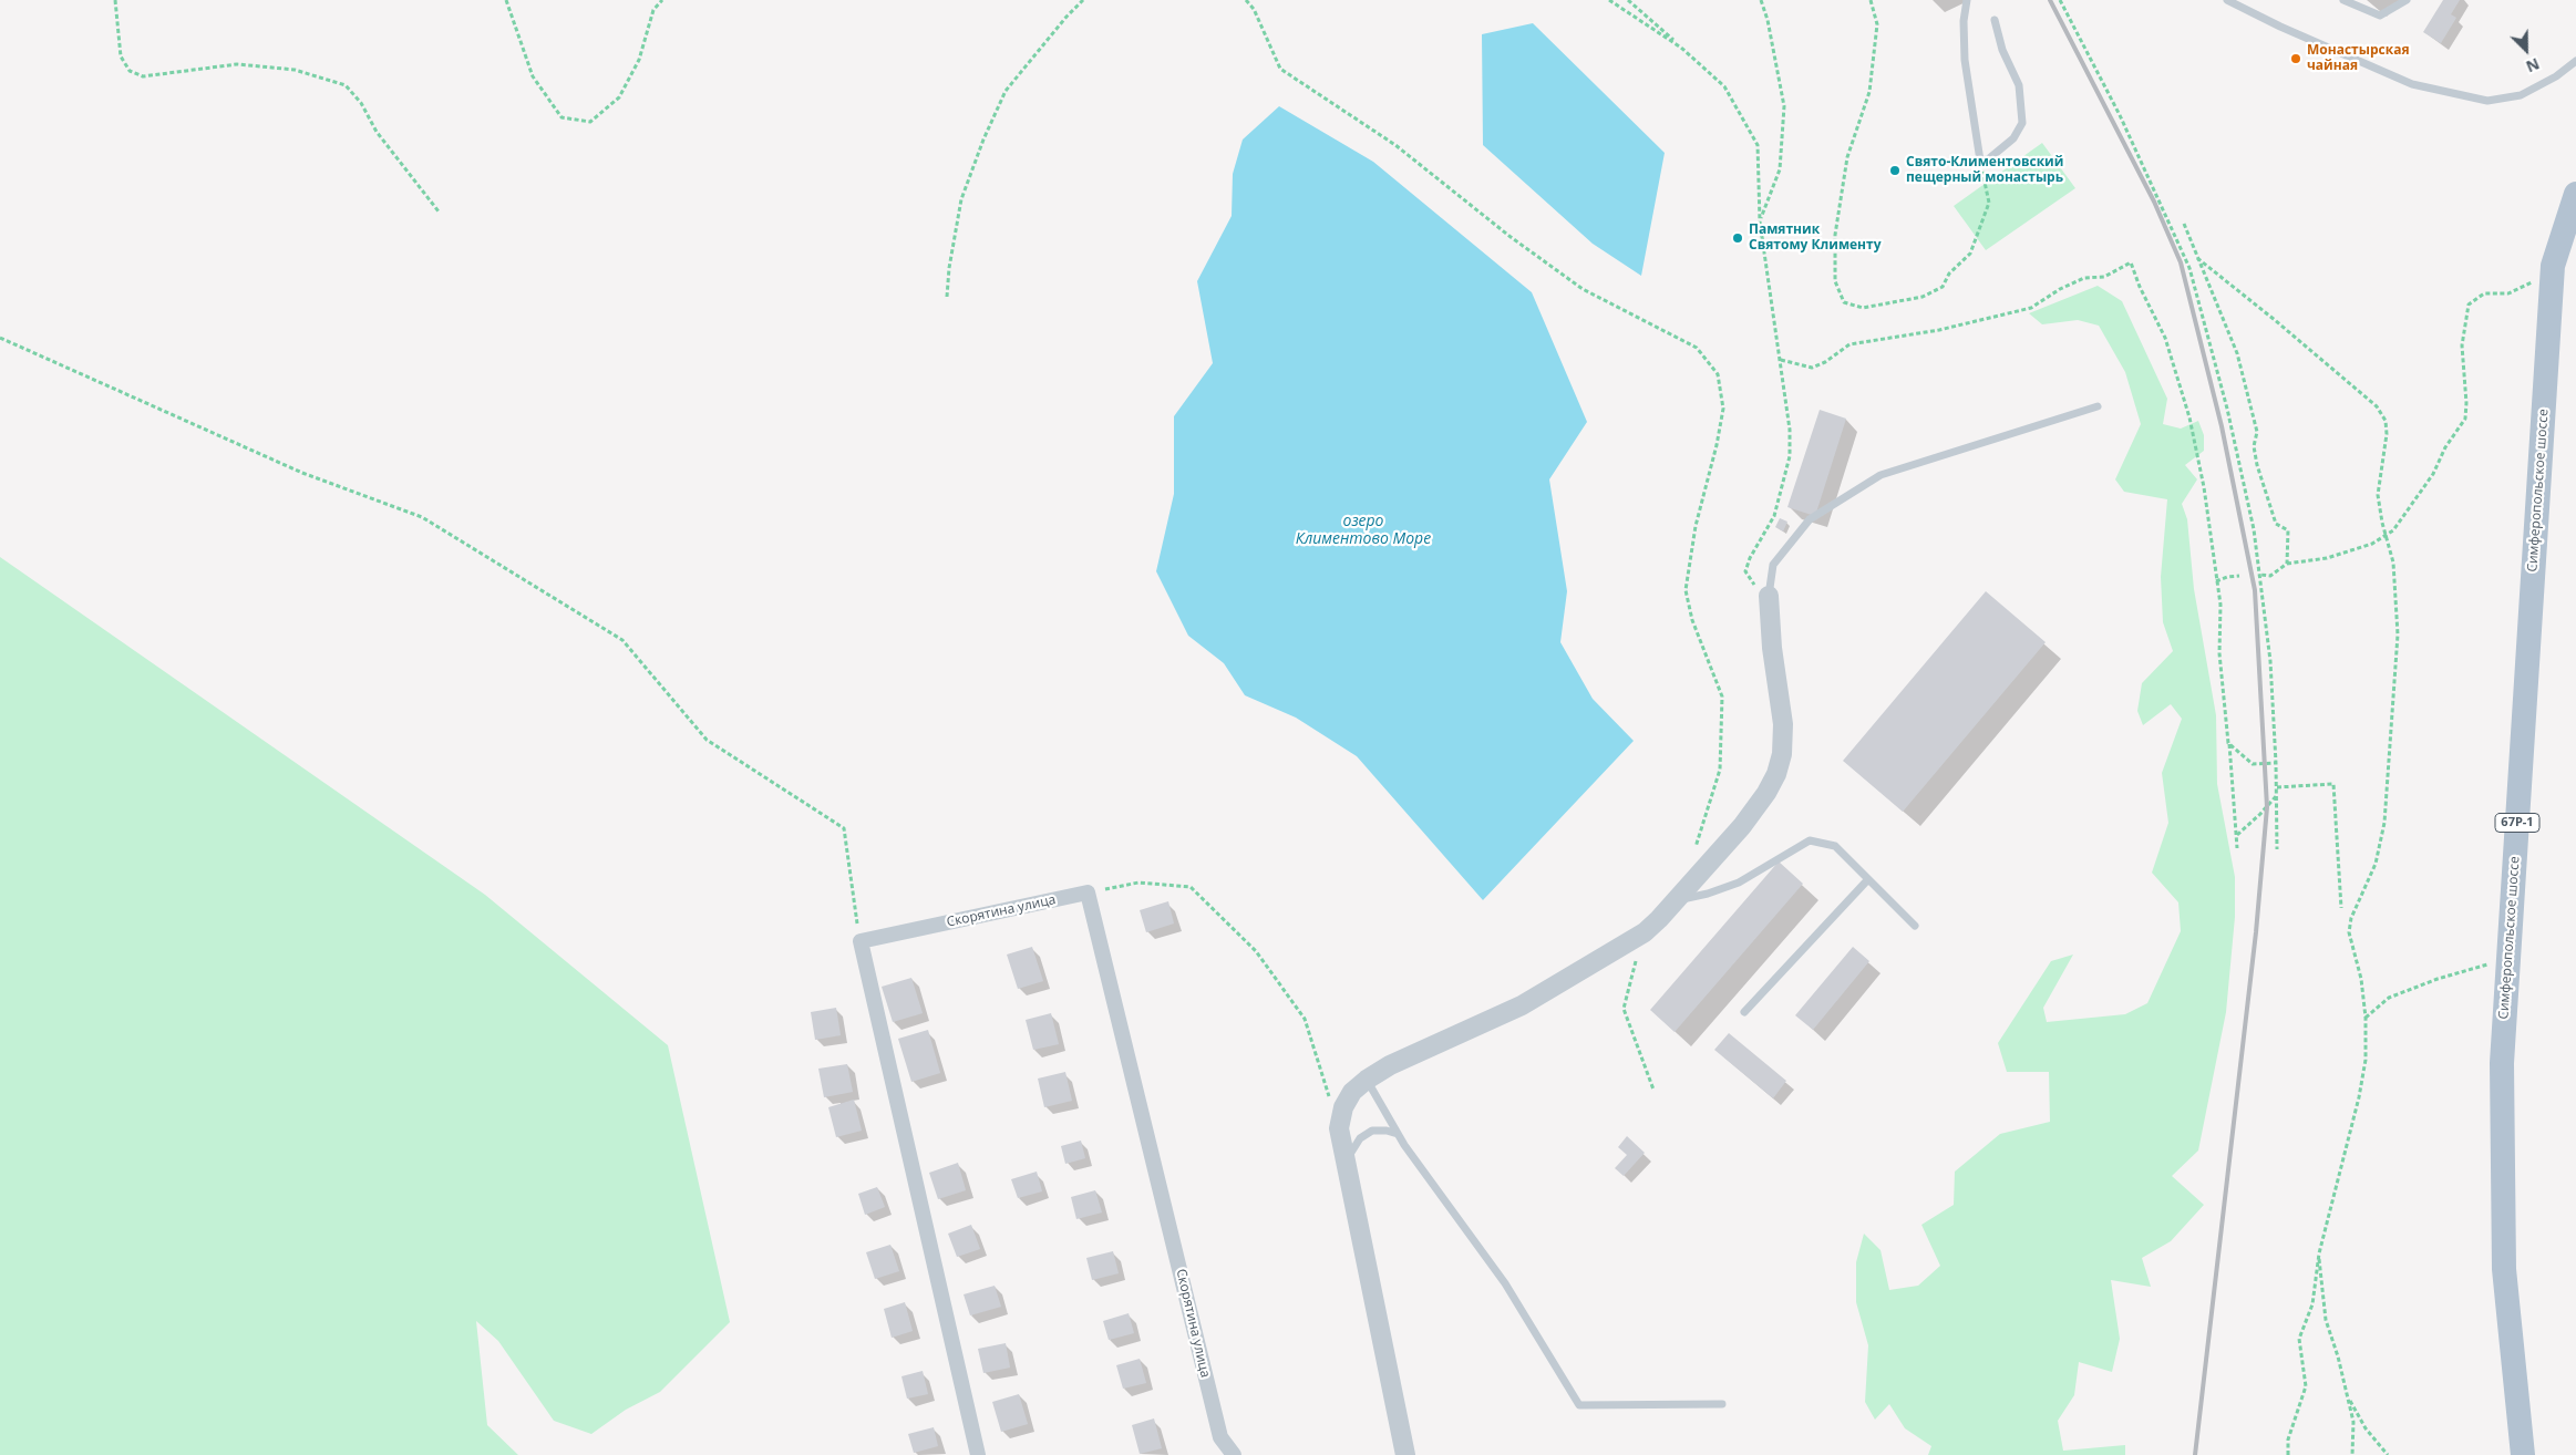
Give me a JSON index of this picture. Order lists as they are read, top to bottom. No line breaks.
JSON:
{"streets":{"main road":["Симферопольское шоссе","67Р-1"],"street":["Скорятина улица"]},"water":["озеро Климентово Море"],"places":["Монастырская чайная","Свято-Климентовский пещерный монастырь","Памятник Святому Клименту"],"north":"bottom right"}
